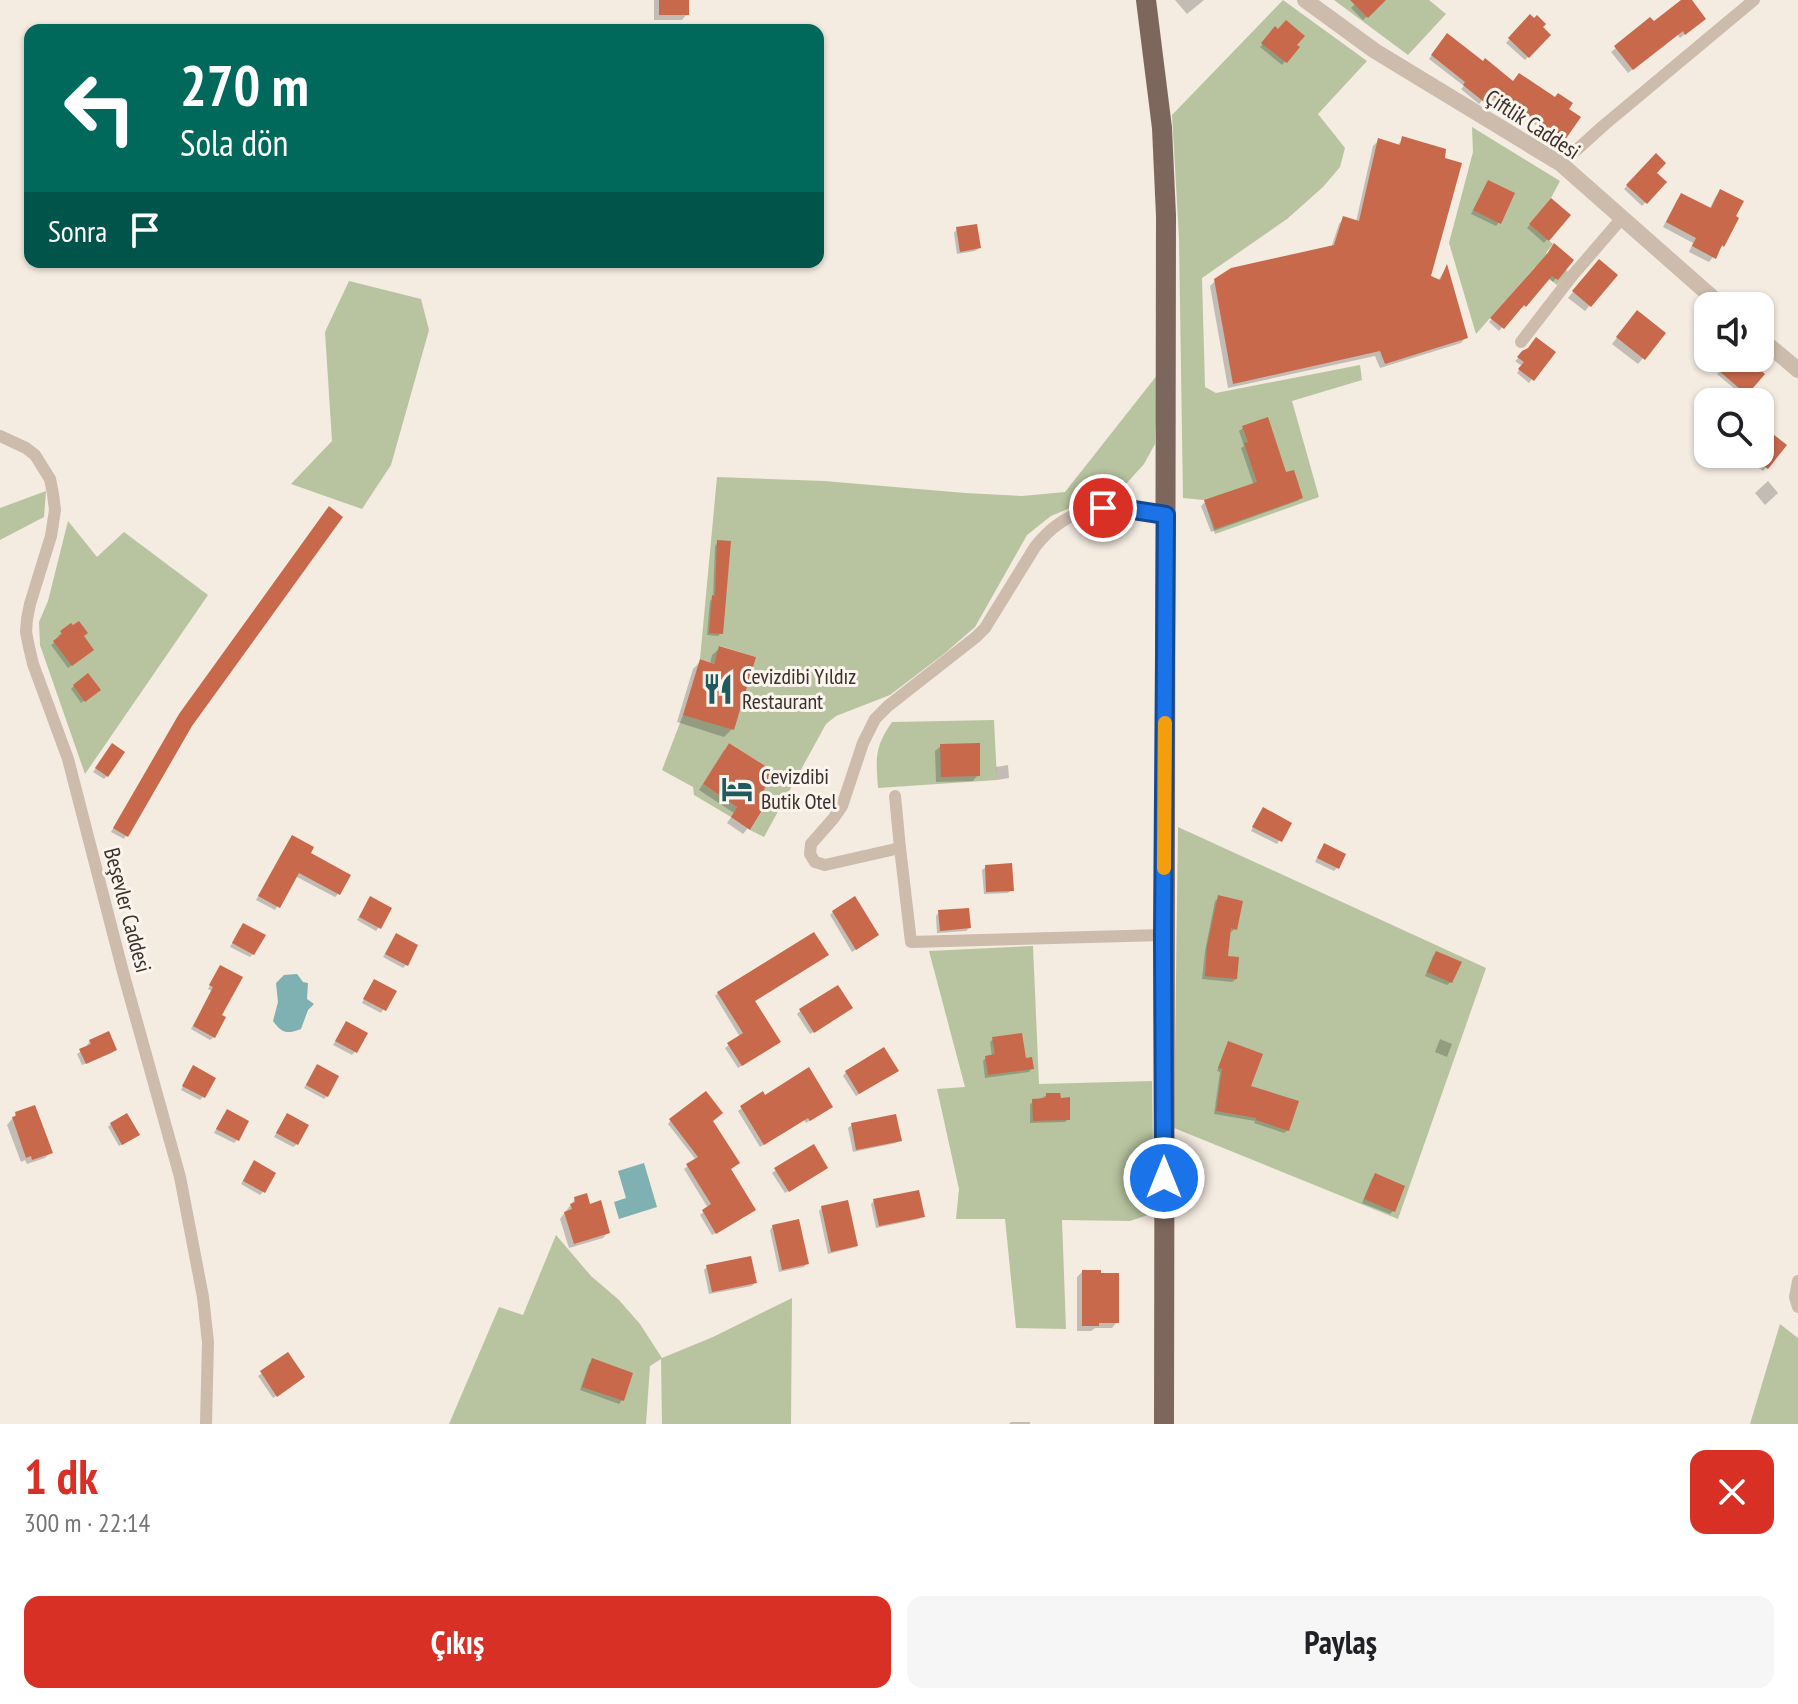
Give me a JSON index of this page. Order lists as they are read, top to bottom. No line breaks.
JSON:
{"streets":{"street":["Çiftlik Caddesi","Beşevler Caddesi"]},"places":{"restaurant":["Cevizdibi Yıldız Restaurant"],"hotel":["Cevizdibi Butik Otel"]},"page":{"turn":["270 m","Sola dön"],"then":"Sonra","heading":["1 dk","300 m · 22:14"],"buttons":["Çıkış","Paylaş"]}}
